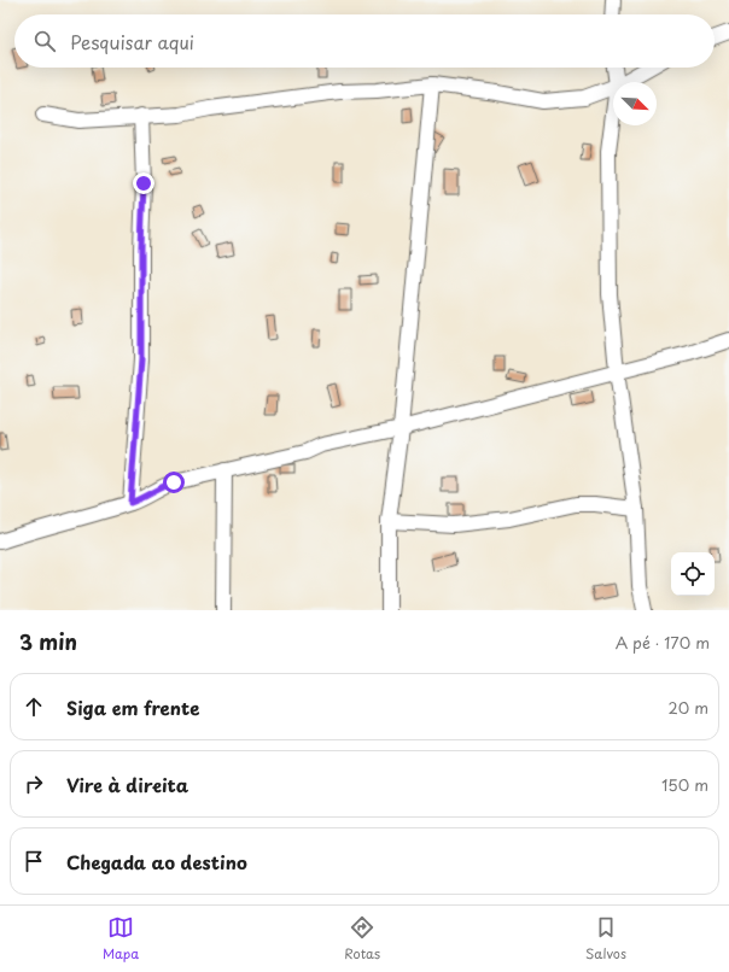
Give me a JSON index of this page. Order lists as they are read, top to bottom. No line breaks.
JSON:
{"north":"bottom right","page":{"search":"Pesquisar aqui","heading":["3 min","A pé · 170 m"],"list":[["Siga em frente","20 m"],["Vire à direita","150 m"],"Chegada ao destino"],"nav":["Mapa","Rotas","Salvos"]}}
